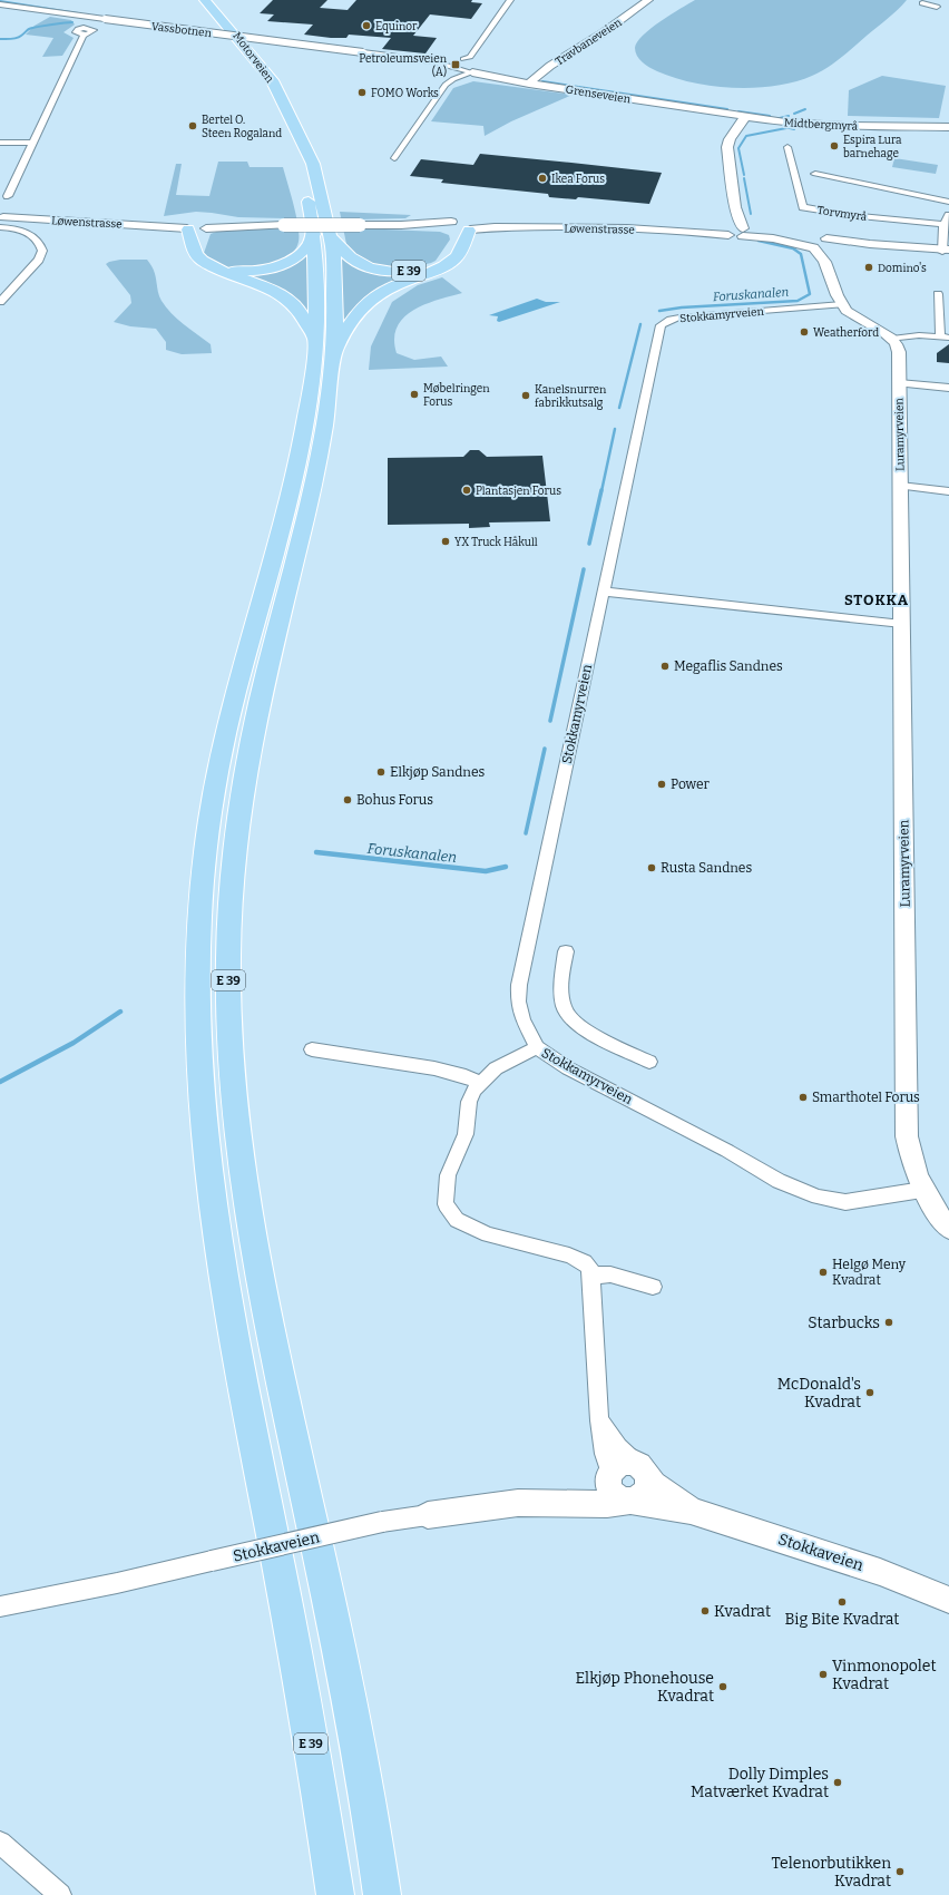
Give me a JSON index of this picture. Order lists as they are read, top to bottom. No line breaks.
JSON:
{"streets":{"highway":["Motorveien","E 39"],"street":["Vassbotnen","Travbaneveien","Grenseveien","Midtbergmyrå","Torvmyrå","Løwenstrasse","Stokkamyrveien","Luramyrveien","Stokkaveien"]},"crossings":[["Vassbotnen","Grenseveien"],["Travbaneveien","Grenseveien"],["Motorveien","E 39"],["Grenseveien","Midtbergmyrå"],["Løwenstrasse","E 39"],["Stokkamyrveien","Luramyrveien"]],"districts":["STOKKA"],"water":["Foruskanalen"],"places":{"other":["Equinor","FOMO Works","Bertel O. Steen Rogaland","Espira Lura barnehage","Ikea Forus","Domino's","Weatherford","Møbelringen Forus","Kanelsnurren fabrikkutsalg","Plantasjen Forus","YX Truck Håkull","Megaflis Sandnes","Elkjøp Sandnes","Power","Bohus Forus","Rusta Sandnes","Smarthotel Forus","Helgø Meny Kvadrat","Starbucks","McDonald's Kvadrat","Big Bite Kvadrat","Kvadrat","Vinmonopolet Kvadrat","Elkjøp Phonehouse Kvadrat","Dolly Dimples Matværket Kvadrat","Telenorbutikken Kvadrat"],"transit":["Petroleumsveien (A)"]}}
